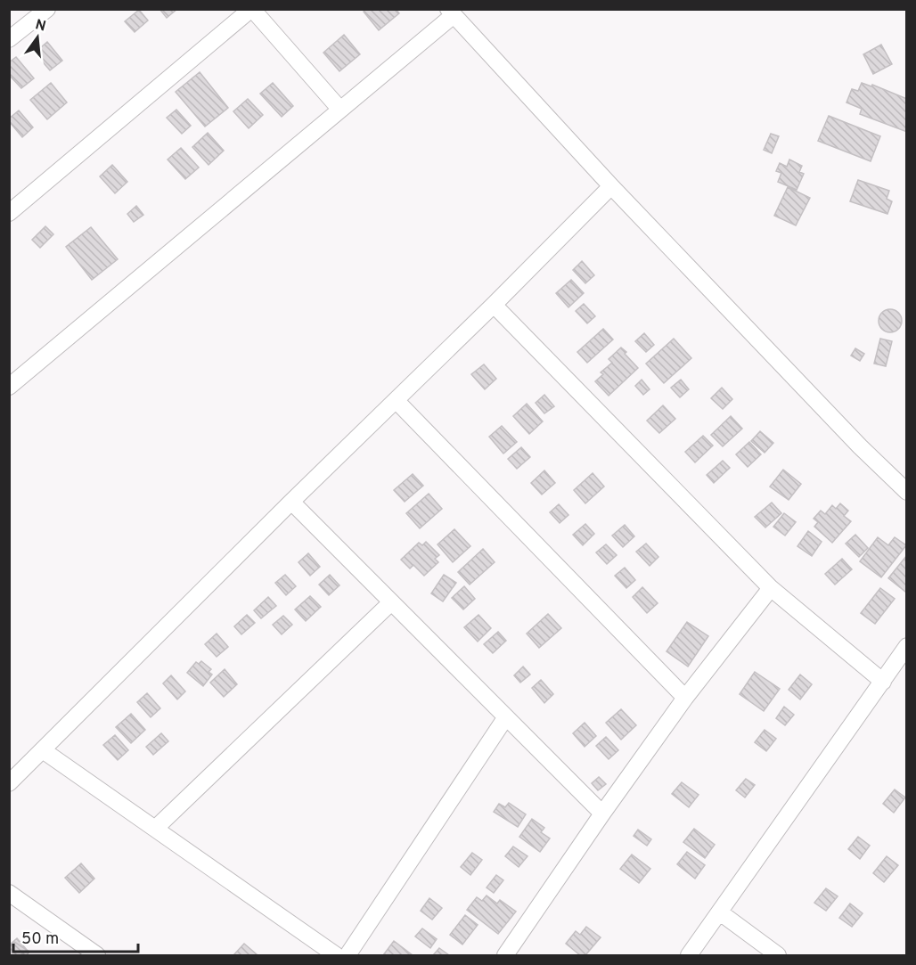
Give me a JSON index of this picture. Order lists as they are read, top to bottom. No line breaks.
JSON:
{"scale_bar":"50 m","north":"top"}
